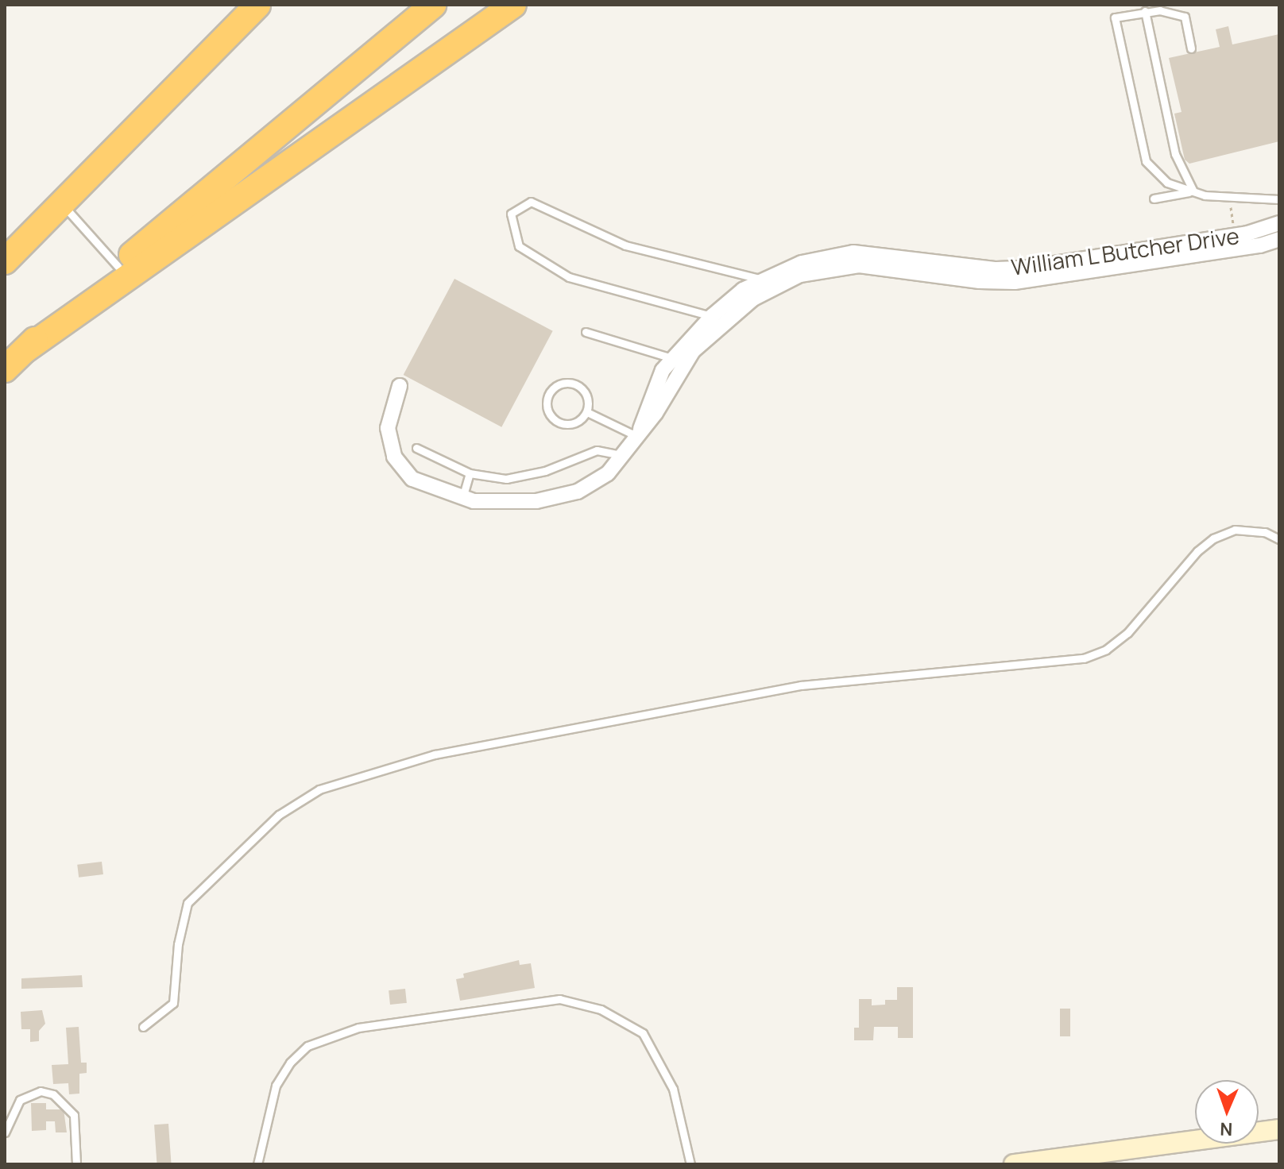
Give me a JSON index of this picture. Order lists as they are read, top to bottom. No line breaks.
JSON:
{"streets":{"street":["William L Butcher Drive"]},"north":"bottom"}
